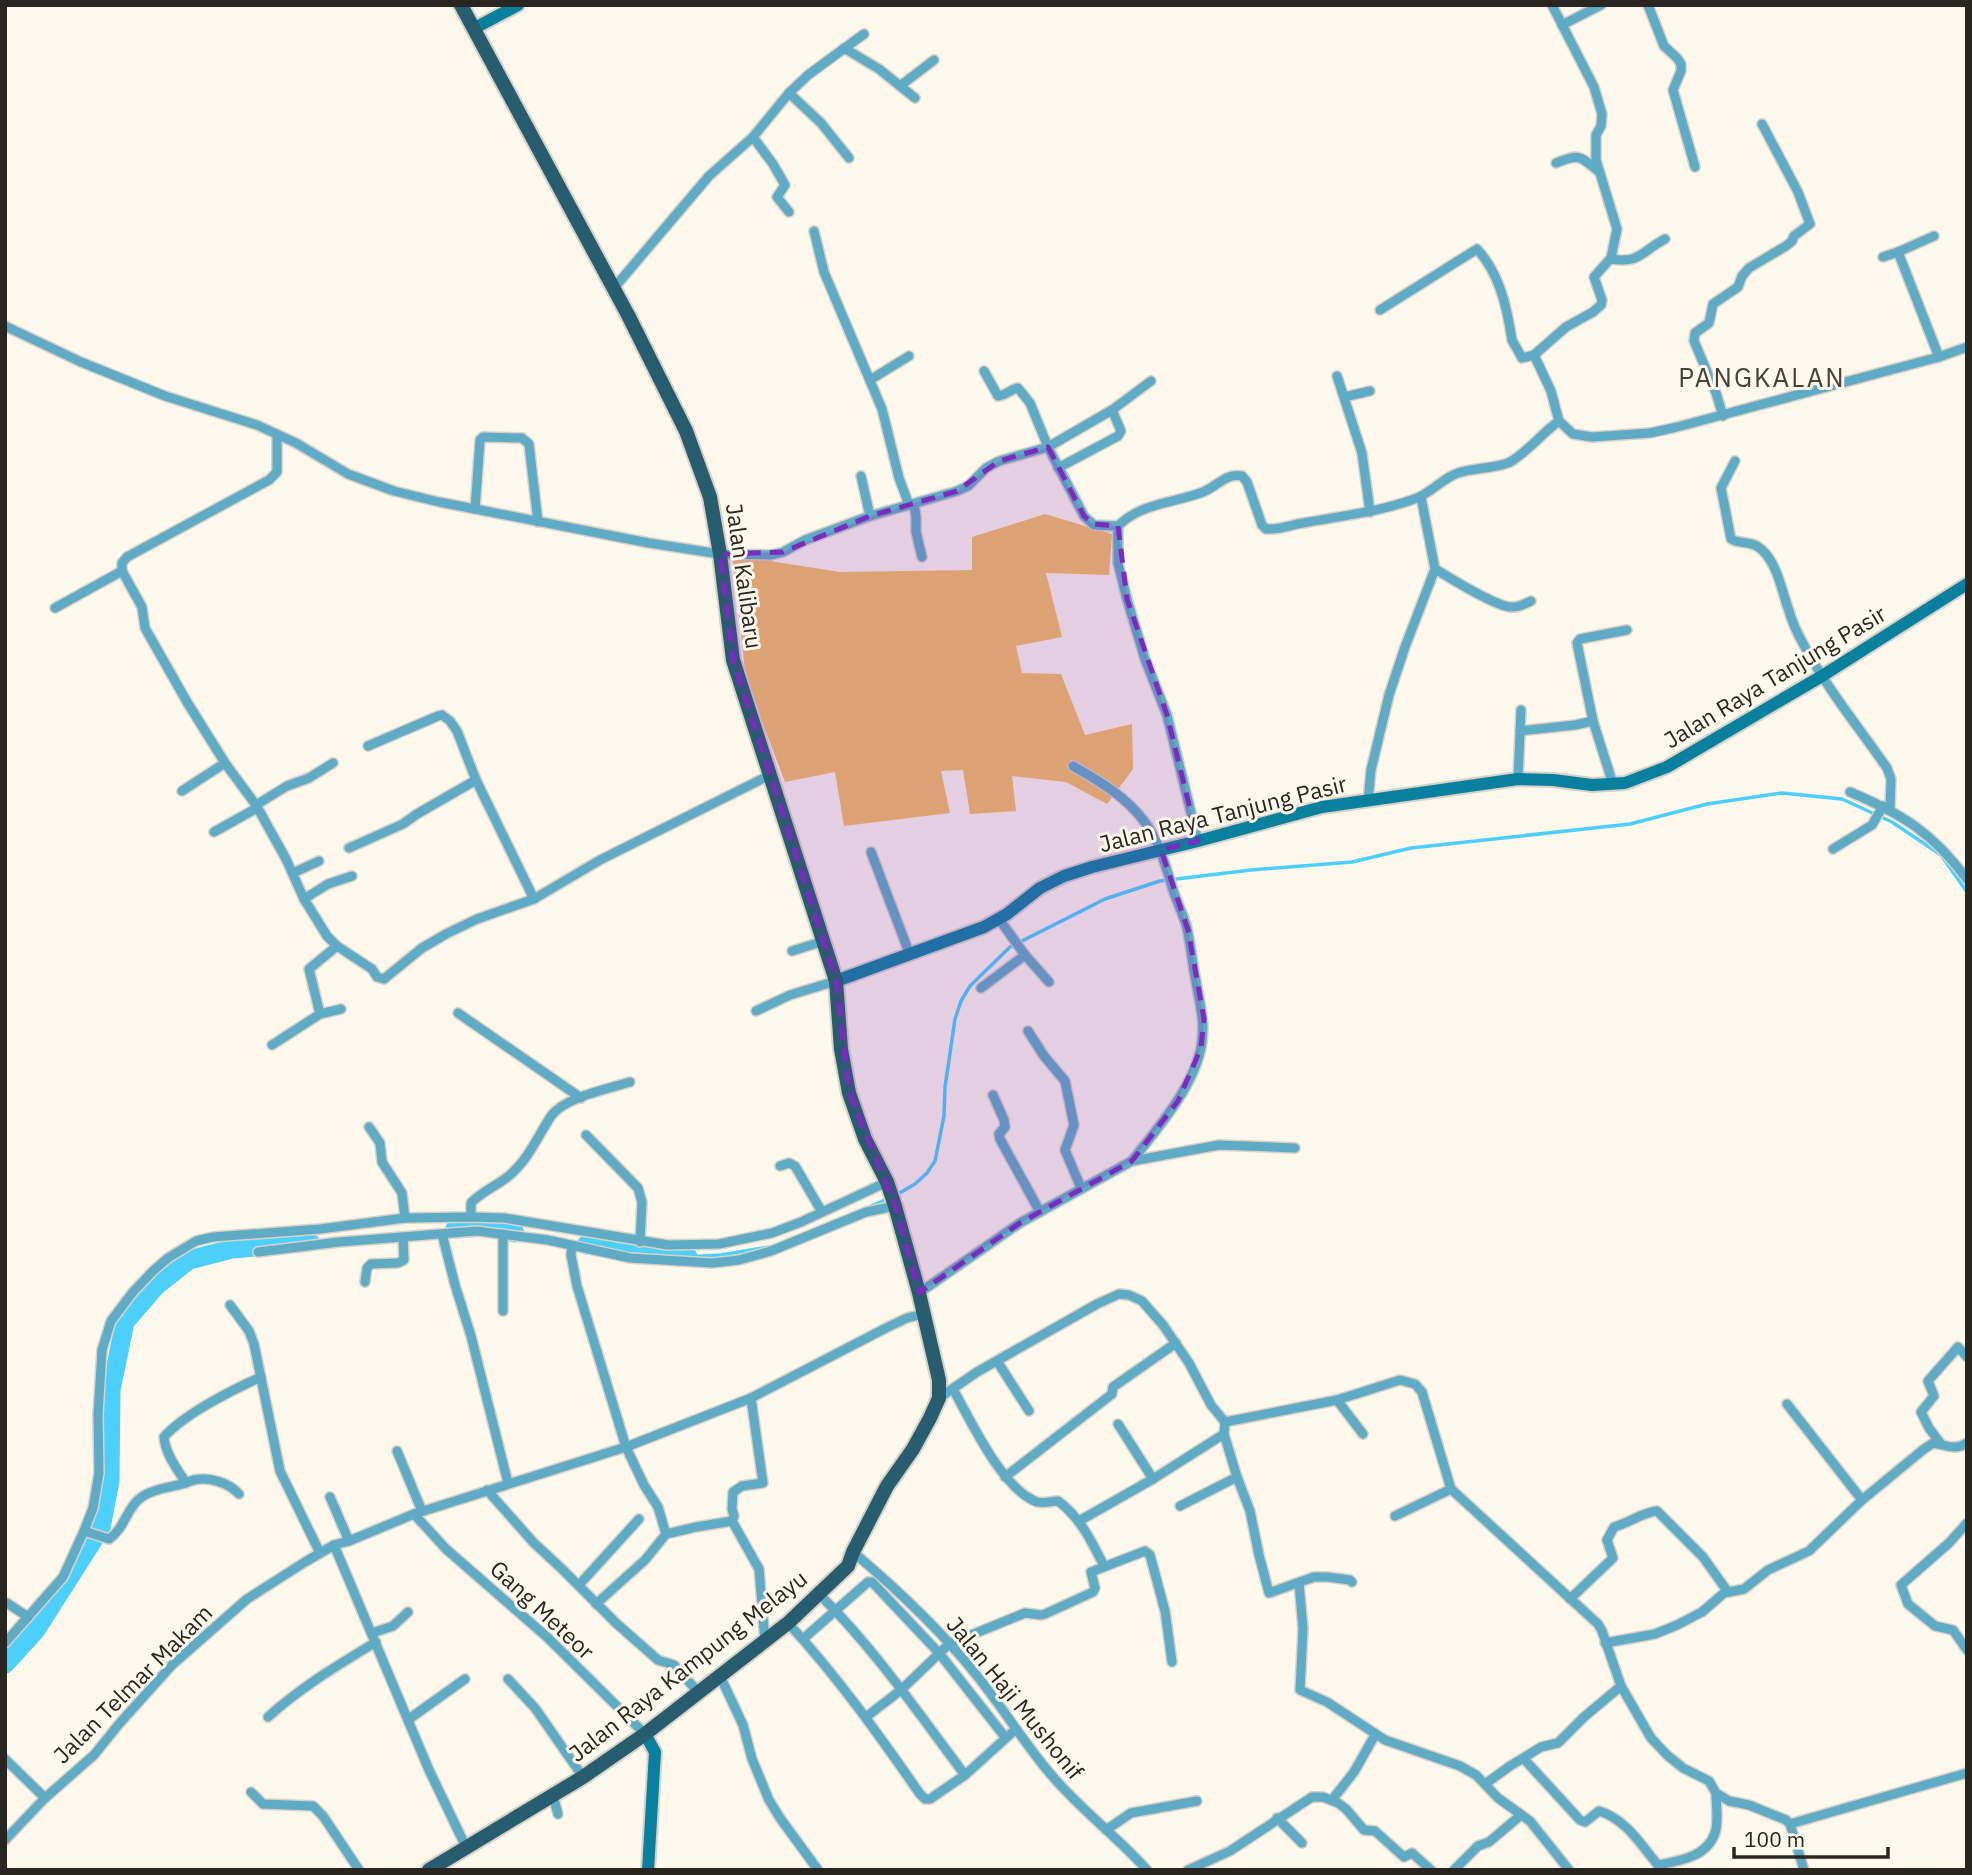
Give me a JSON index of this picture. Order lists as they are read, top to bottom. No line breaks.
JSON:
{"streets":{"main road":["Jalan Kalibaru","Jalan Raya Kampung Melayu"],"street":["Jalan Raya Tanjung Pasir","Gang Meteor","Jalan Telmar Makam","Jalan Haji Mushonif"]},"crossings":[["Jalan Kalibaru","Jalan Raya Tanjung Pasir"],["Gang Meteor","Jalan Raya Kampung Melayu"],["Gang Meteor","Jalan Telmar Makam"],["Jalan Raya Kampung Melayu","Jalan Haji Mushonif"]],"districts":["PANGKALAN"],"scale_bar":"100 m"}
